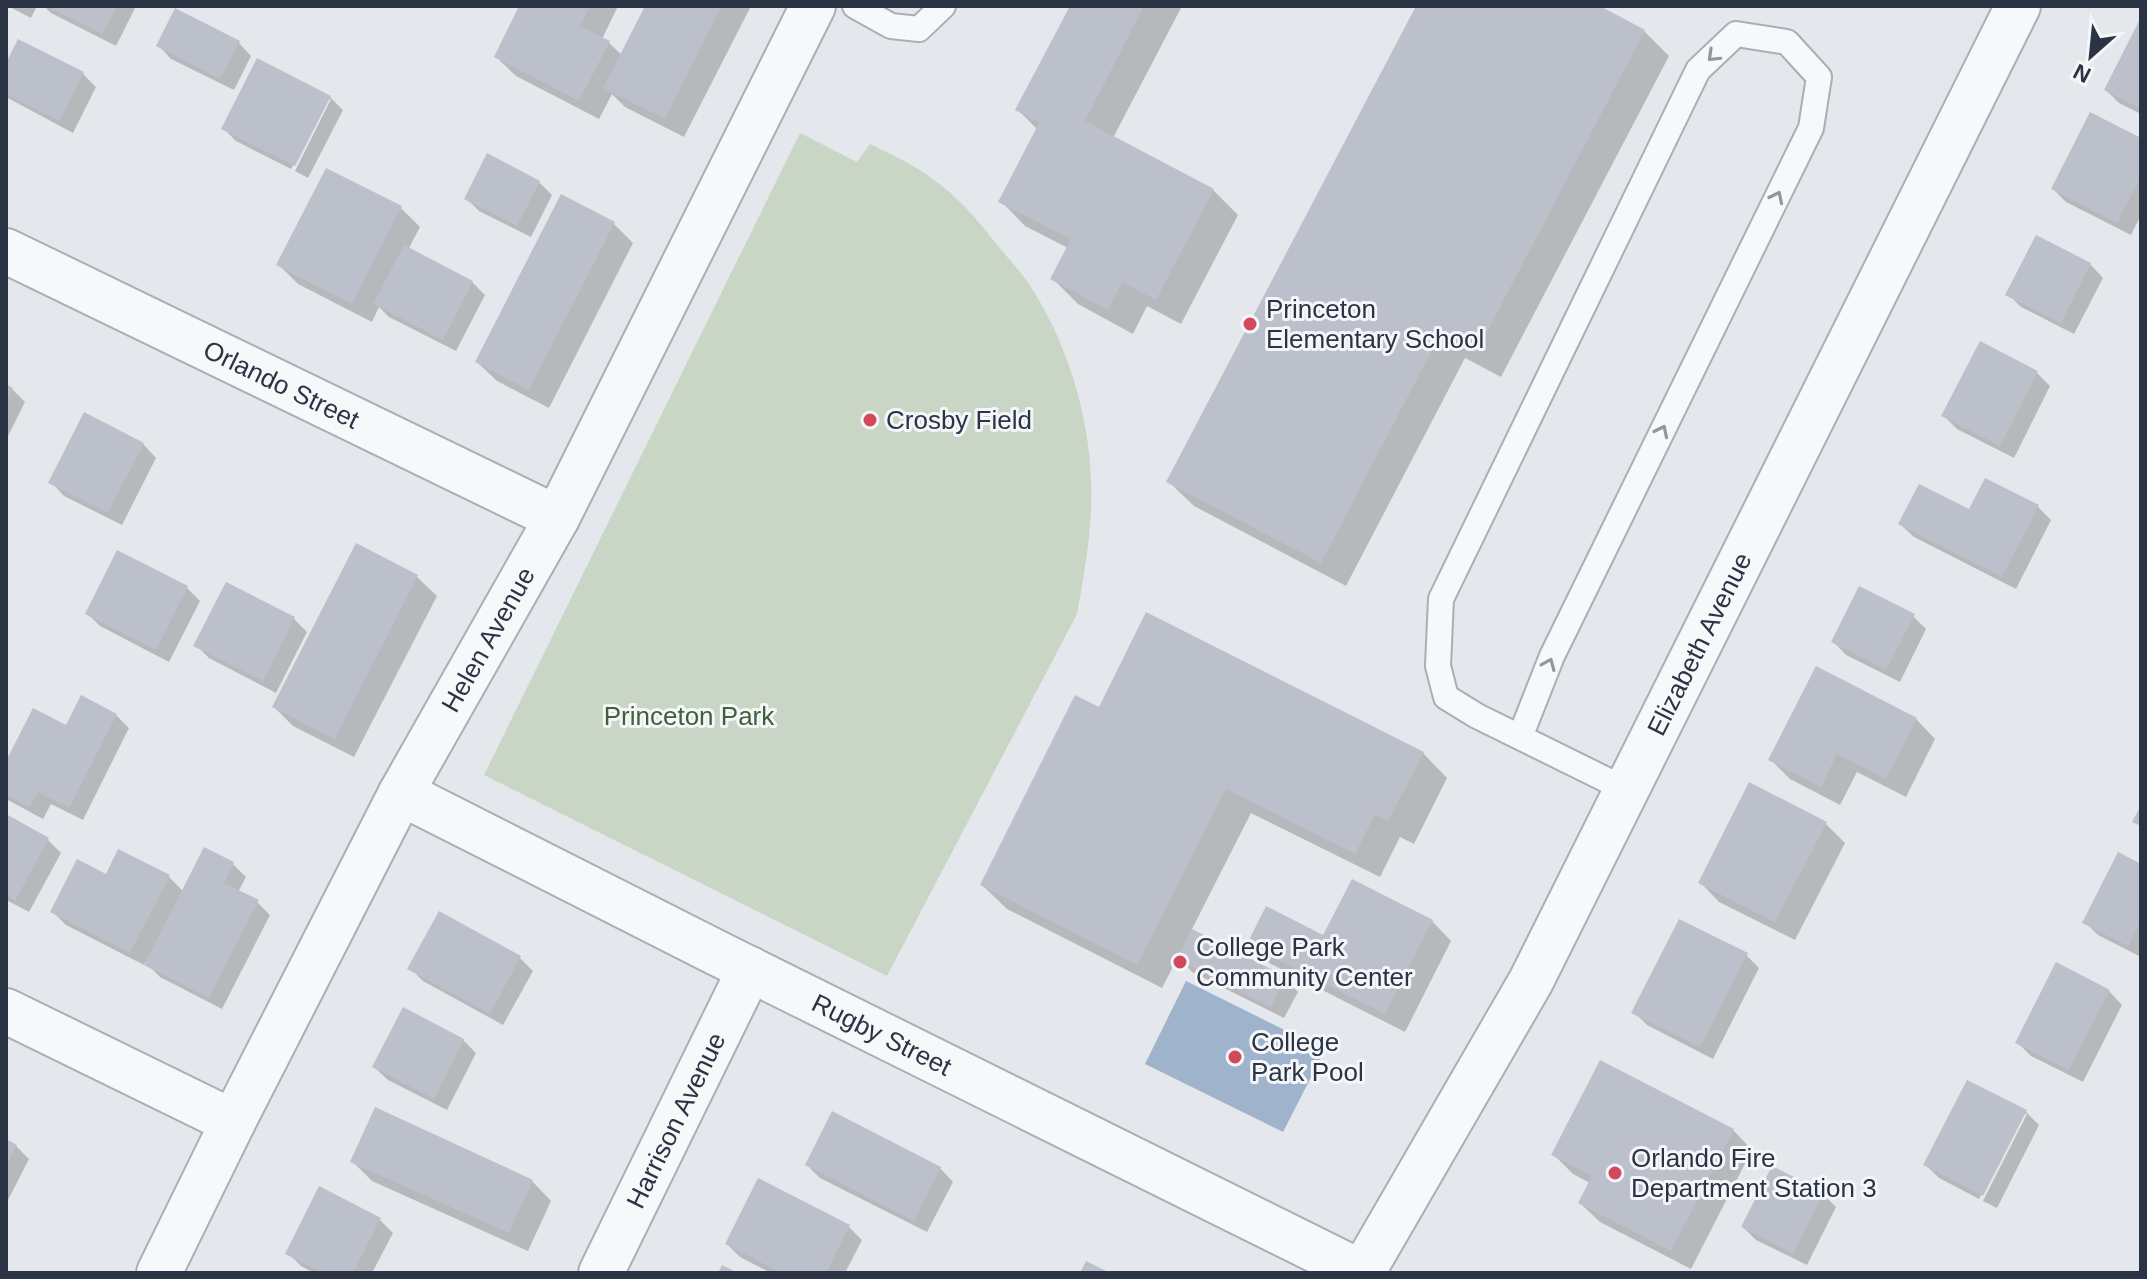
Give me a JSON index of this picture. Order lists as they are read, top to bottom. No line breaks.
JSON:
{"streets":{"street":["Orlando Street","Helen Avenue","Elizabeth Avenue","Rugby Street","Harrison Avenue"]},"crossings":[["Orlando Street","Helen Avenue"],["Helen Avenue","Rugby Street"],["Elizabeth Avenue","Rugby Street"],["Rugby Street","Harrison Avenue"]],"parks":["Princeton Park"],"places":["Princeton Elementary School","Crosby Field","College Park Community Center","College Park Pool","Orlando Fire Department Station 3"],"north":"bottom left"}
